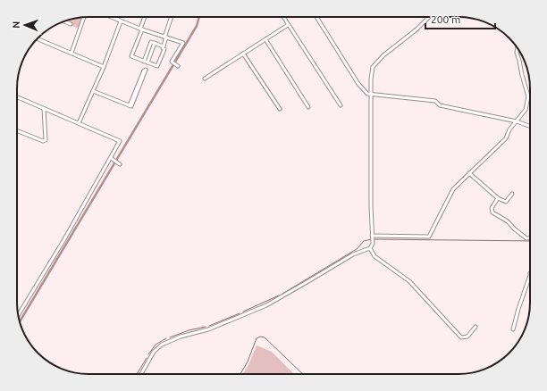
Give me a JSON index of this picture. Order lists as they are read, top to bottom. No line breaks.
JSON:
{"scale_bar":"200 m","north":"left"}
